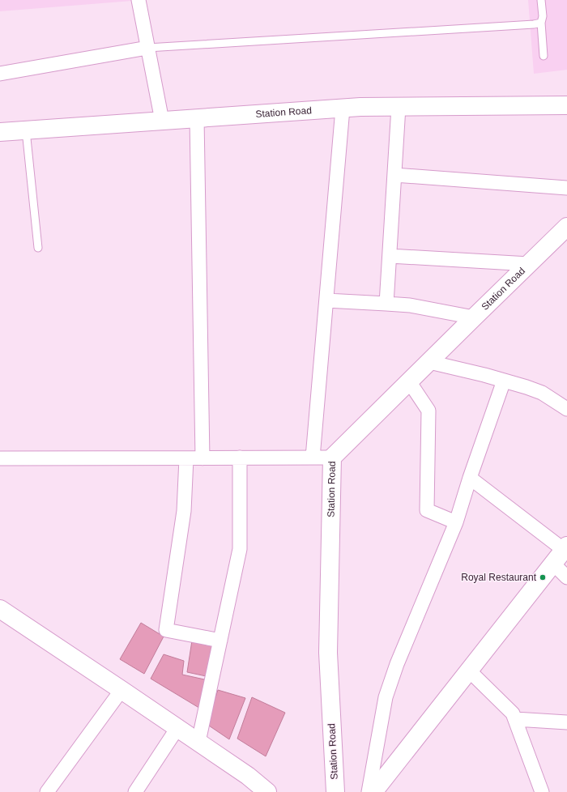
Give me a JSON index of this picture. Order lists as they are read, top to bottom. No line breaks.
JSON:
{"streets":{"main road":["Station Road"]},"places":["Royal Restaurant"]}
